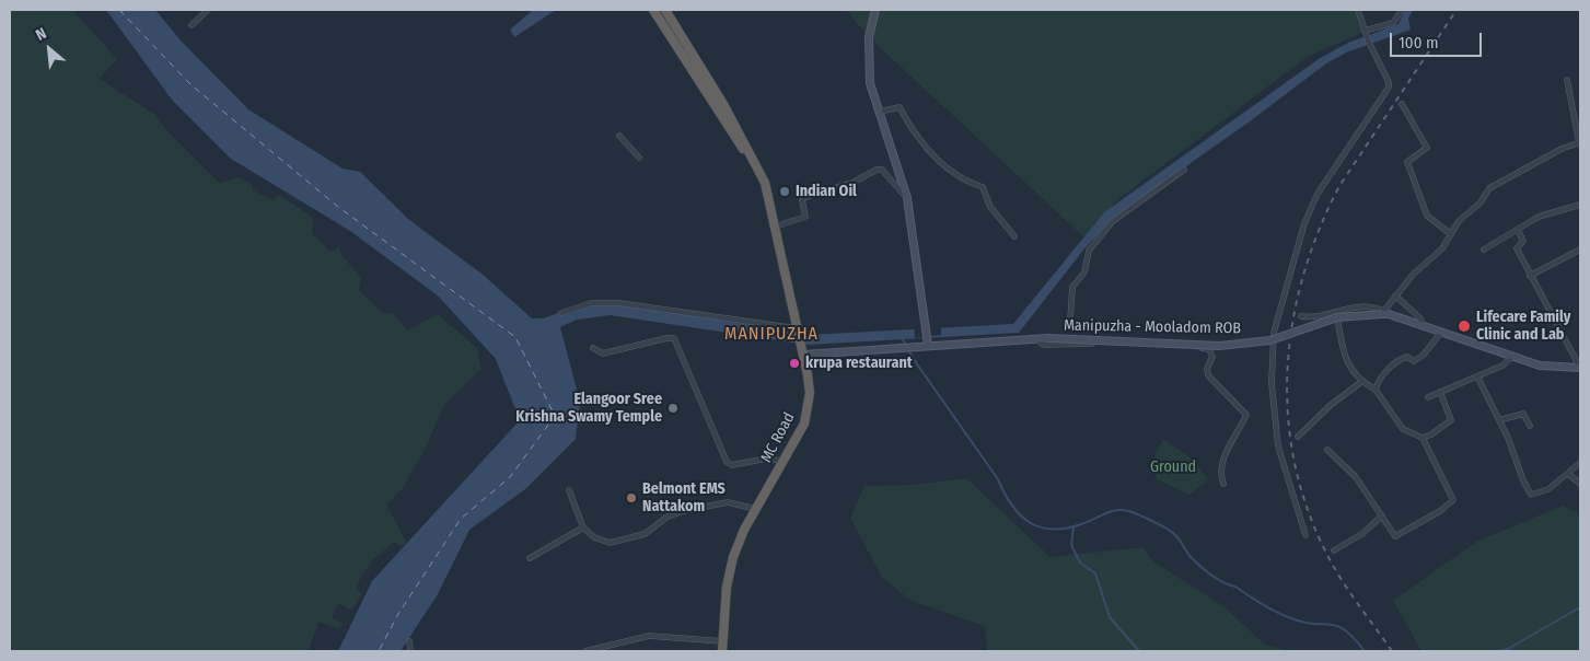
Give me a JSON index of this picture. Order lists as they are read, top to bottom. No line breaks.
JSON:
{"streets":{"highway":["MC Road"],"main road":["Manipuzha - Mooladom ROB"]},"crossings":[["Manipuzha - Mooladom ROB","MC Road"]],"districts":["MANIPUZHA"],"parks":["Ground"],"places":["Indian Oil","Lifecare Family Clinic and Lab","krupa restaurant","Elangoor Sree Krishna Swamy Temple","Belmont EMS Nattakom"],"scale_bar":"100 m","north":"top left"}
